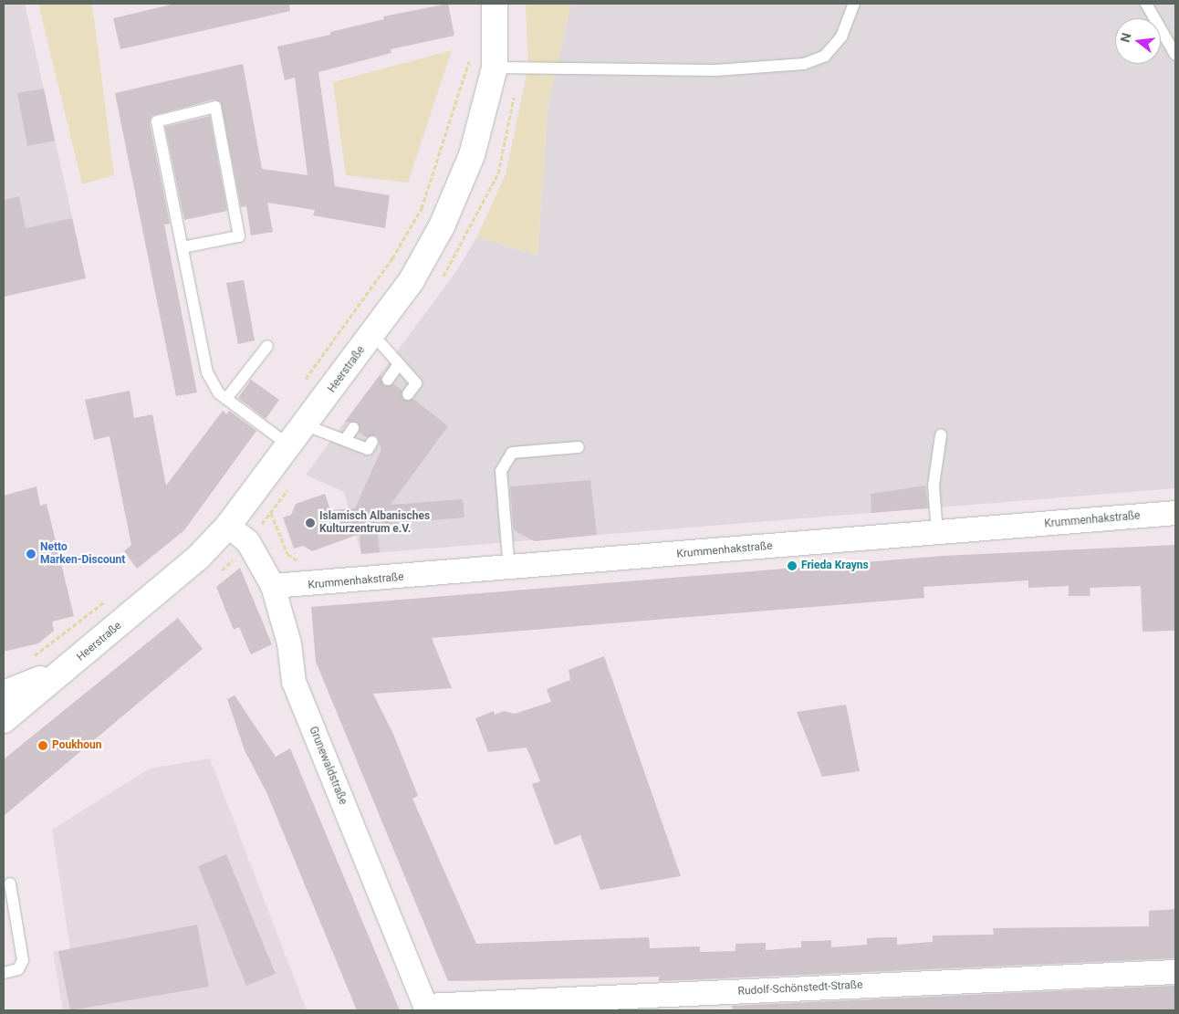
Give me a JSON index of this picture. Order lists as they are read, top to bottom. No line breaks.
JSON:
{"streets":{"street":["Heerstraße","Krummenhakstraße","Grunewaldstraße","Rudolf-Schönstedt-Straße"]},"crossings":[["Heerstraße","Grunewaldstraße"],["Krummenhakstraße","Grunewaldstraße"],["Grunewaldstraße","Rudolf-Schönstedt-Straße"]],"places":["Islamisch Albanisches Kulturzentrum e.V.","Netto Marken-Discount","Frieda Krayns","Poukhoun"],"north":"left"}
